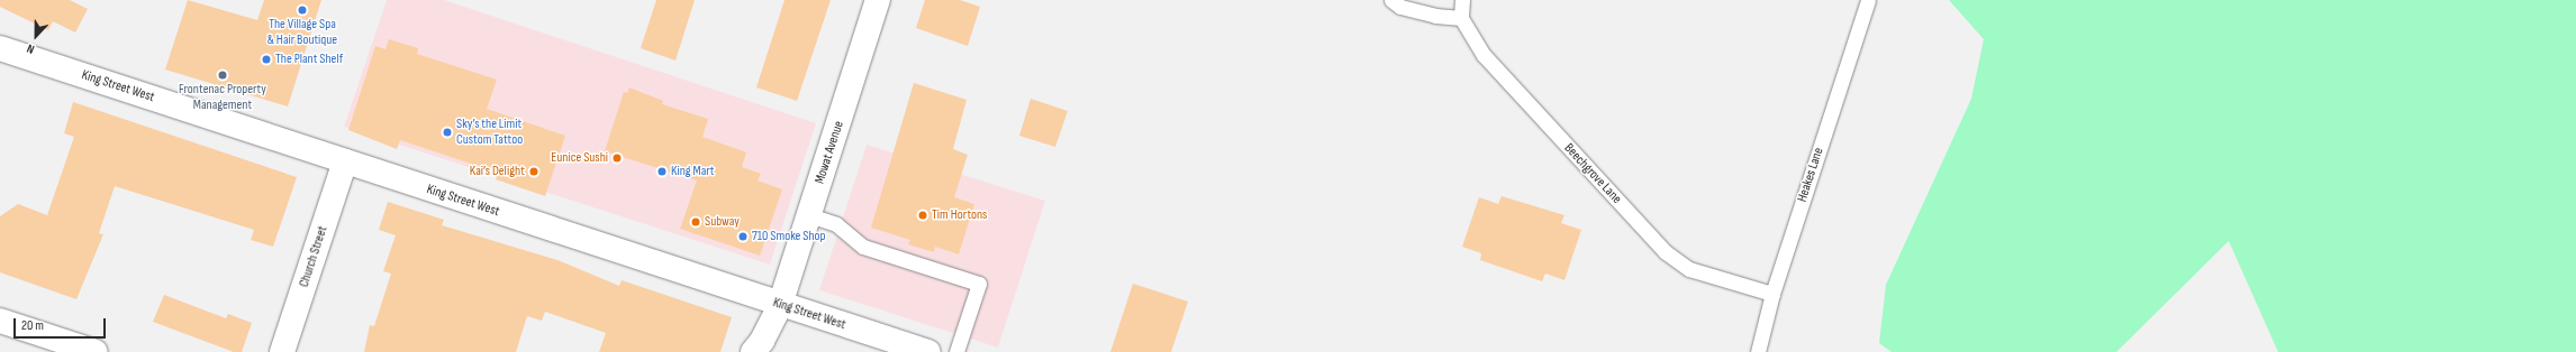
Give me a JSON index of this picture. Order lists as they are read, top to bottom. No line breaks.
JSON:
{"streets":{"main road":["King Street West","Mowat Avenue","Church Street"],"lane":["Beechgrove Lane","Heakes Lane"]},"crossings":[["King Street West","Mowat Avenue"],["King Street West","Church Street"],["Beechgrove Lane","Heakes Lane"]],"places":["The Village Spa & Hair Boutique","The Plant Shelf","Frontenac Property Management","Sky’s the Limit Custom Tattoo","Eunice Sushi","Kai’s Delight","King Mart","Tim Hortons","Subway","710 Smoke Shop"],"scale_bar":"20 m","north":"bottom"}
